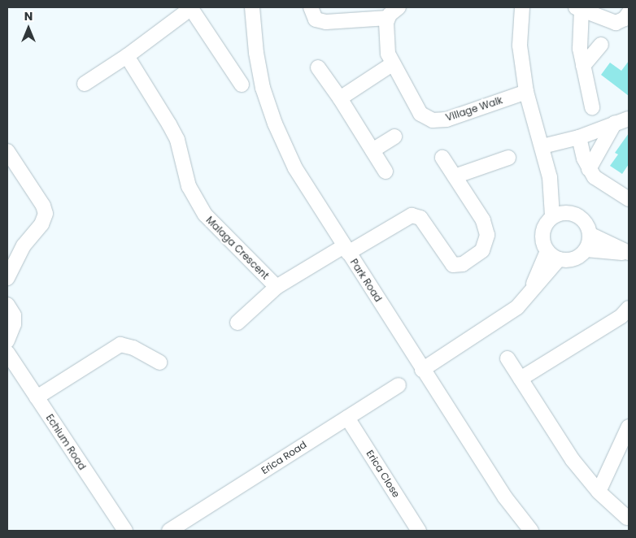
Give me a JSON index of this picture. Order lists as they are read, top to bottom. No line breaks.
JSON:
{"streets":{"street":["Village Walk","Malaga Crescent","Park Road","Echium Road","Erica Road","Erica Close"]},"crossings":[["Malaga Crescent","Park Road"],["Erica Road","Erica Close"]],"north":"top"}
